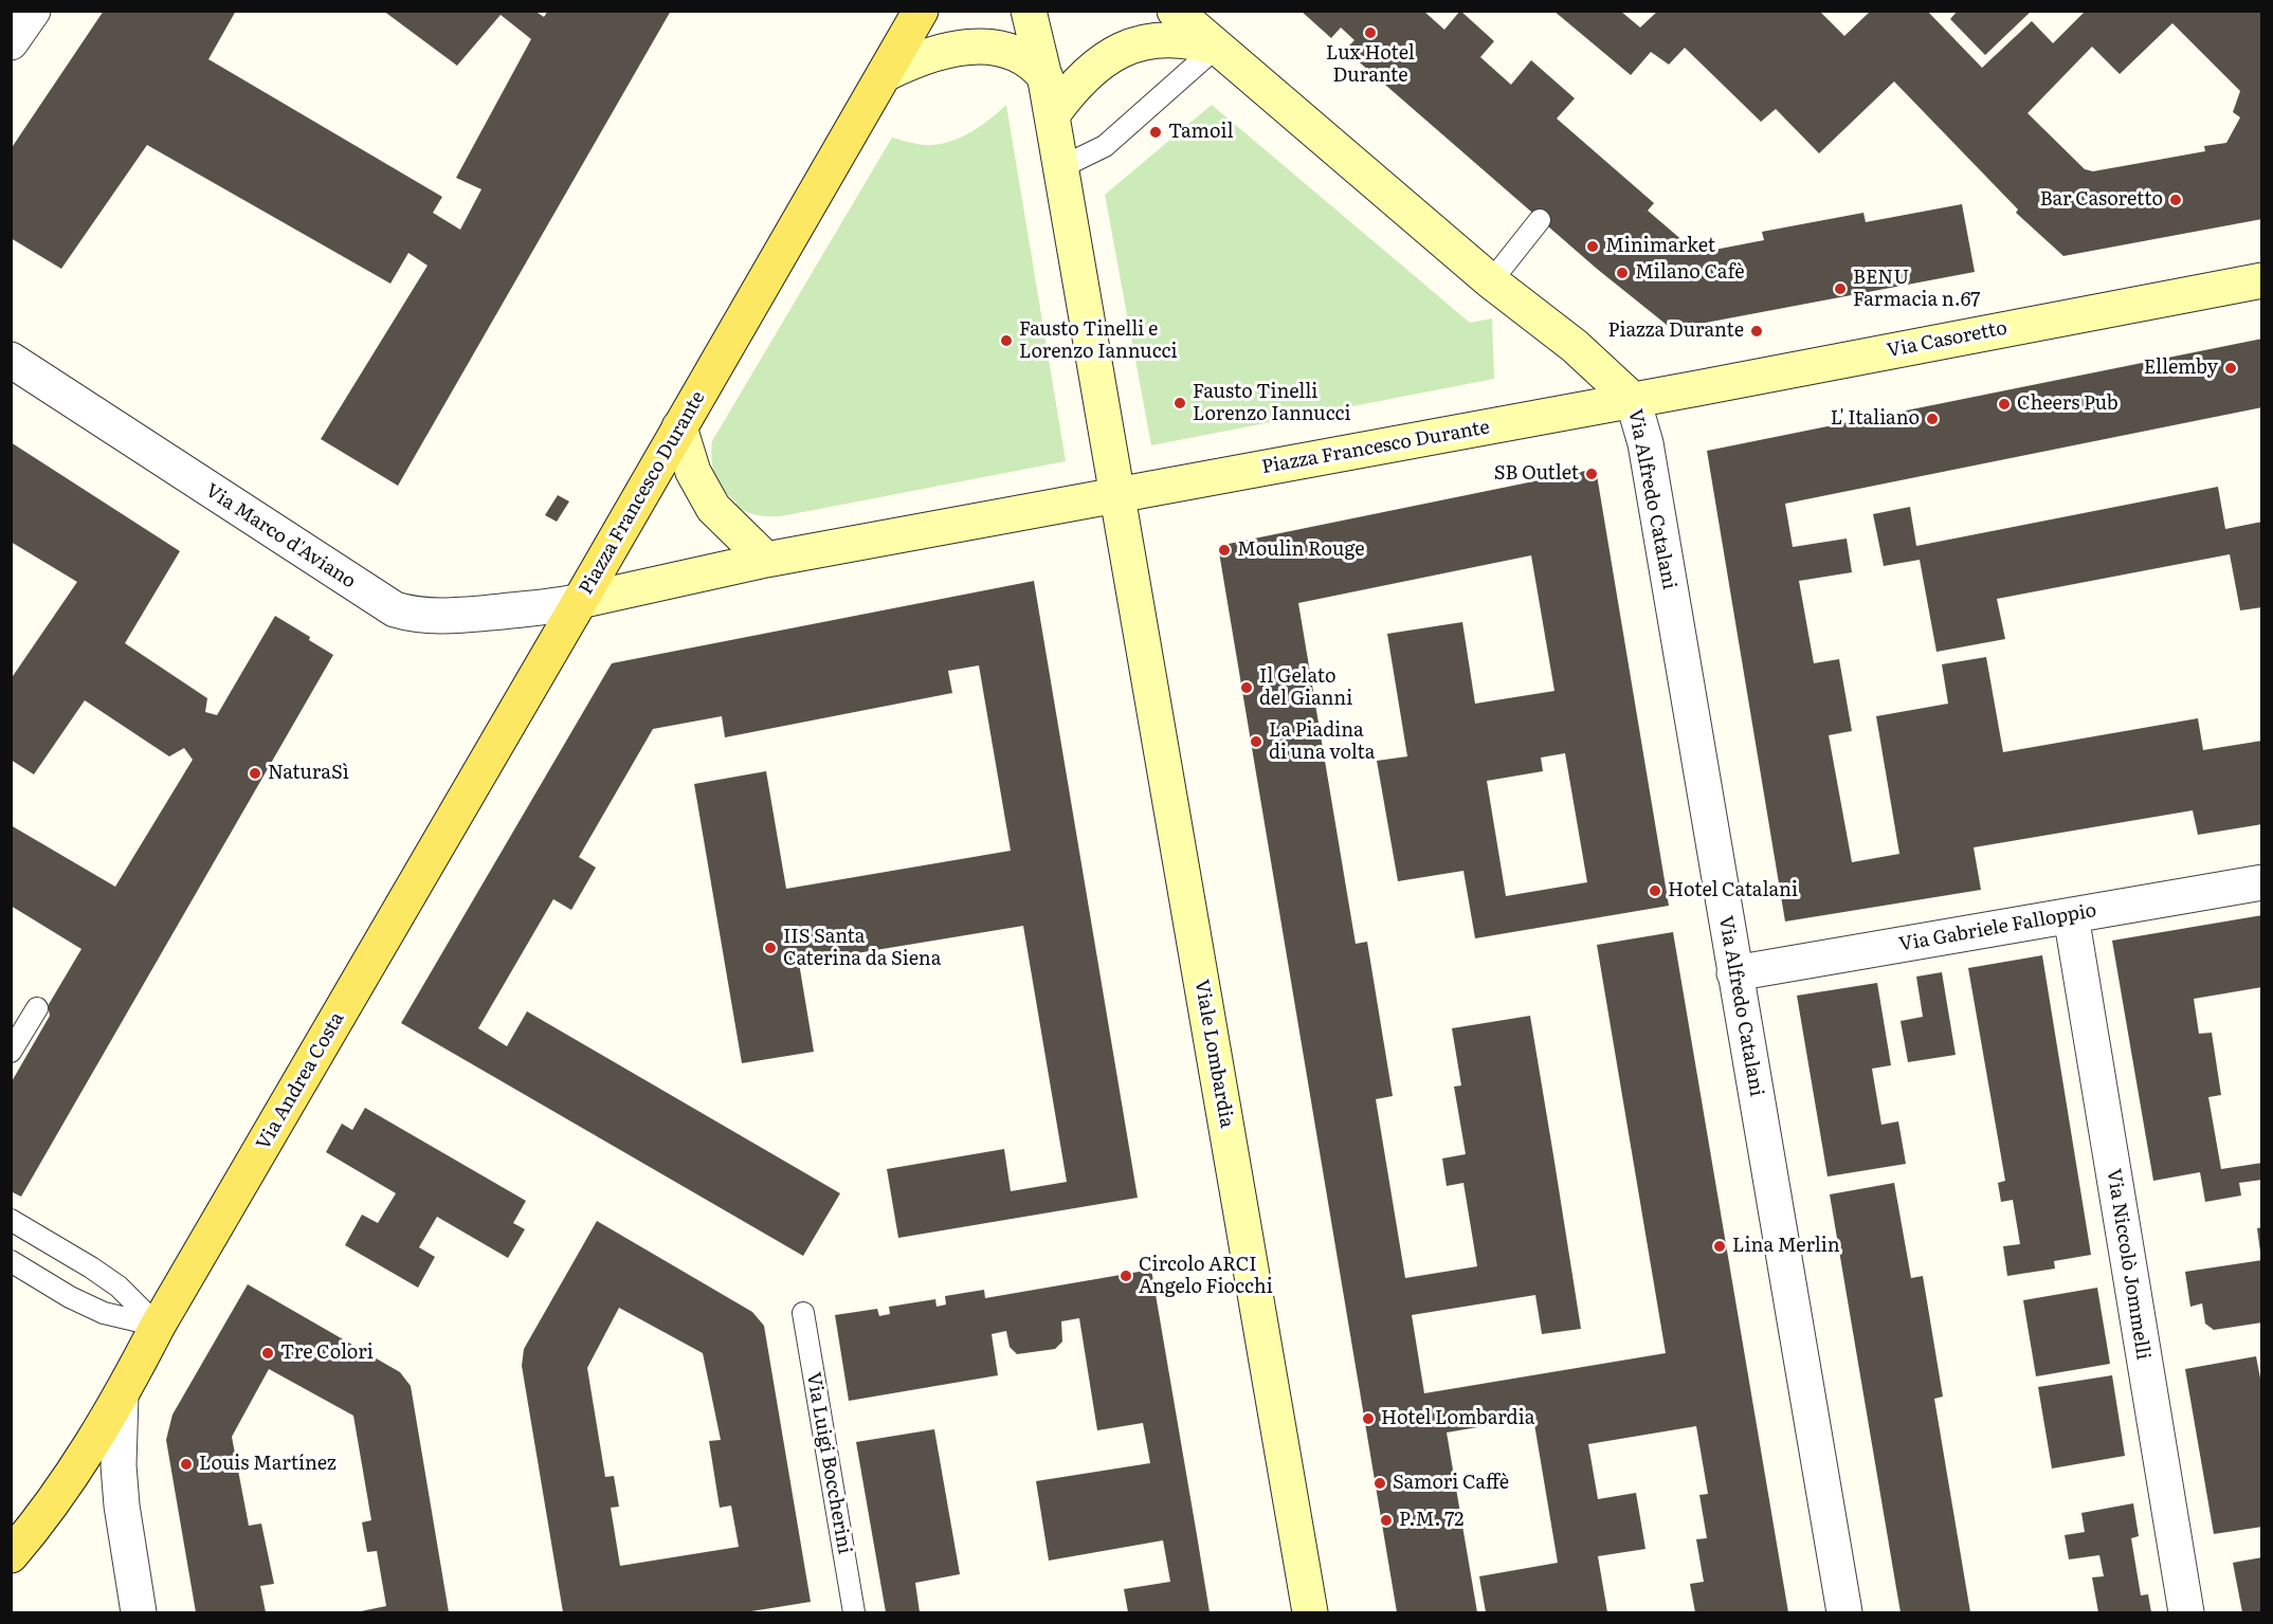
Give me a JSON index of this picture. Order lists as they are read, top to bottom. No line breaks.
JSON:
{"streets":{"main road":["Piazza Francesco Durante","Via Andrea Costa"],"street":["Via Casoretto","Via Alfredo Catalani","Via Marco d'Aviano","Via Gabriele Falloppio","Viale Lombardia","Via Niccolò Jommelli"],"lane":["Via Luigi Boccherini"]},"crossings":[["Via Casoretto","Piazza Francesco Durante"],["Via Casoretto","Via Alfredo Catalani"],["Piazza Francesco Durante","Via Alfredo Catalani"],["Piazza Francesco Durante","Via Marco d'Aviano"],["Piazza Francesco Durante","Viale Lombardia"],["Piazza Francesco Durante","Via Andrea Costa"],["Via Alfredo Catalani","Via Gabriele Falloppio"],["Via Marco d'Aviano","Via Andrea Costa"],["Via Gabriele Falloppio","Via Niccolò Jommelli"]],"places":["Lux Hotel Durante","Tamoil","Bar Casoretto","Minimarket","Milano Cafè","BENU Farmacia n.67","Piazza Durante","Fausto Tinelli e Lorenzo Iannucci","Ellemby","Fausto Tinelli Lorenzo Iannucci","Cheers Pub","L' Italiano","SB Outlet","Moulin Rouge","Il Gelato del Gianni","La Piadina di una volta","NaturaSì","Hotel Catalani","IIS Santa Caterina da Siena","Lina Merlin","Circolo ARCI Angelo Fiocchi","Tre Colori","Hotel Lombardia","Louis Martínez","Samori Caffè","P.M. 72"]}
